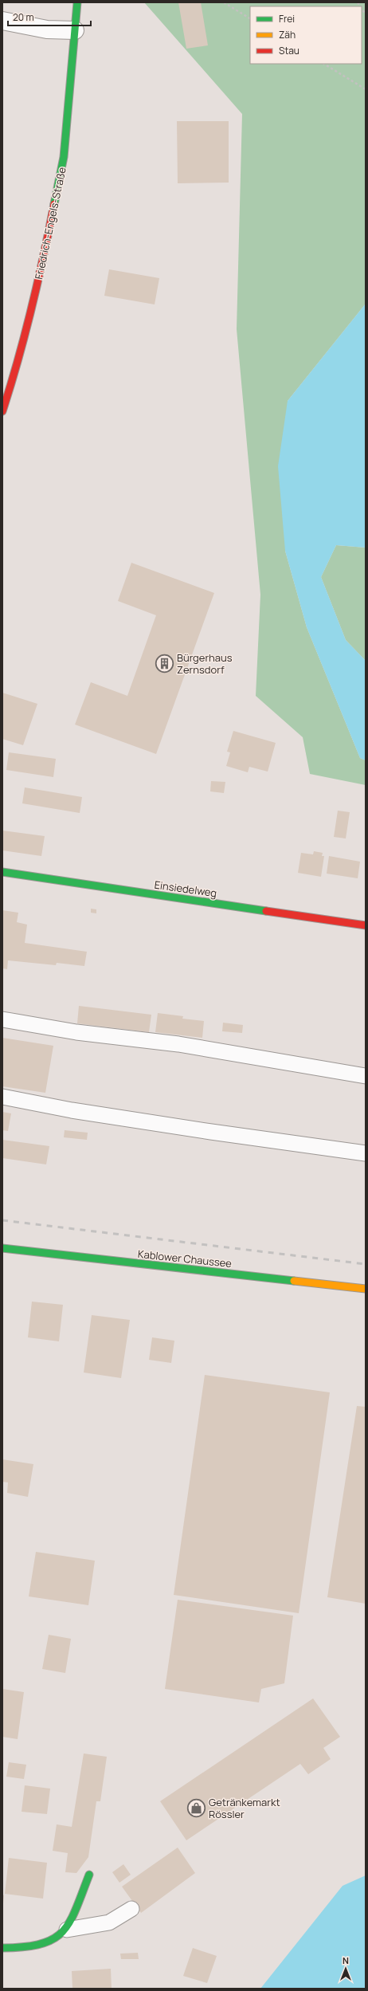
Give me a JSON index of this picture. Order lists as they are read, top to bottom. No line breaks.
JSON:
{"streets":{"street":["Friedrich-Engels-Straße","Einsiedelweg","Kablower Chaussee"]},"places":{"building":["Bürgerhaus Zernsdorf"],"shop":["Getränkemarkt Rössler"]},"legend":["Frei","Zäh","Stau"],"scale_bar":"20 m","north":"top"}
